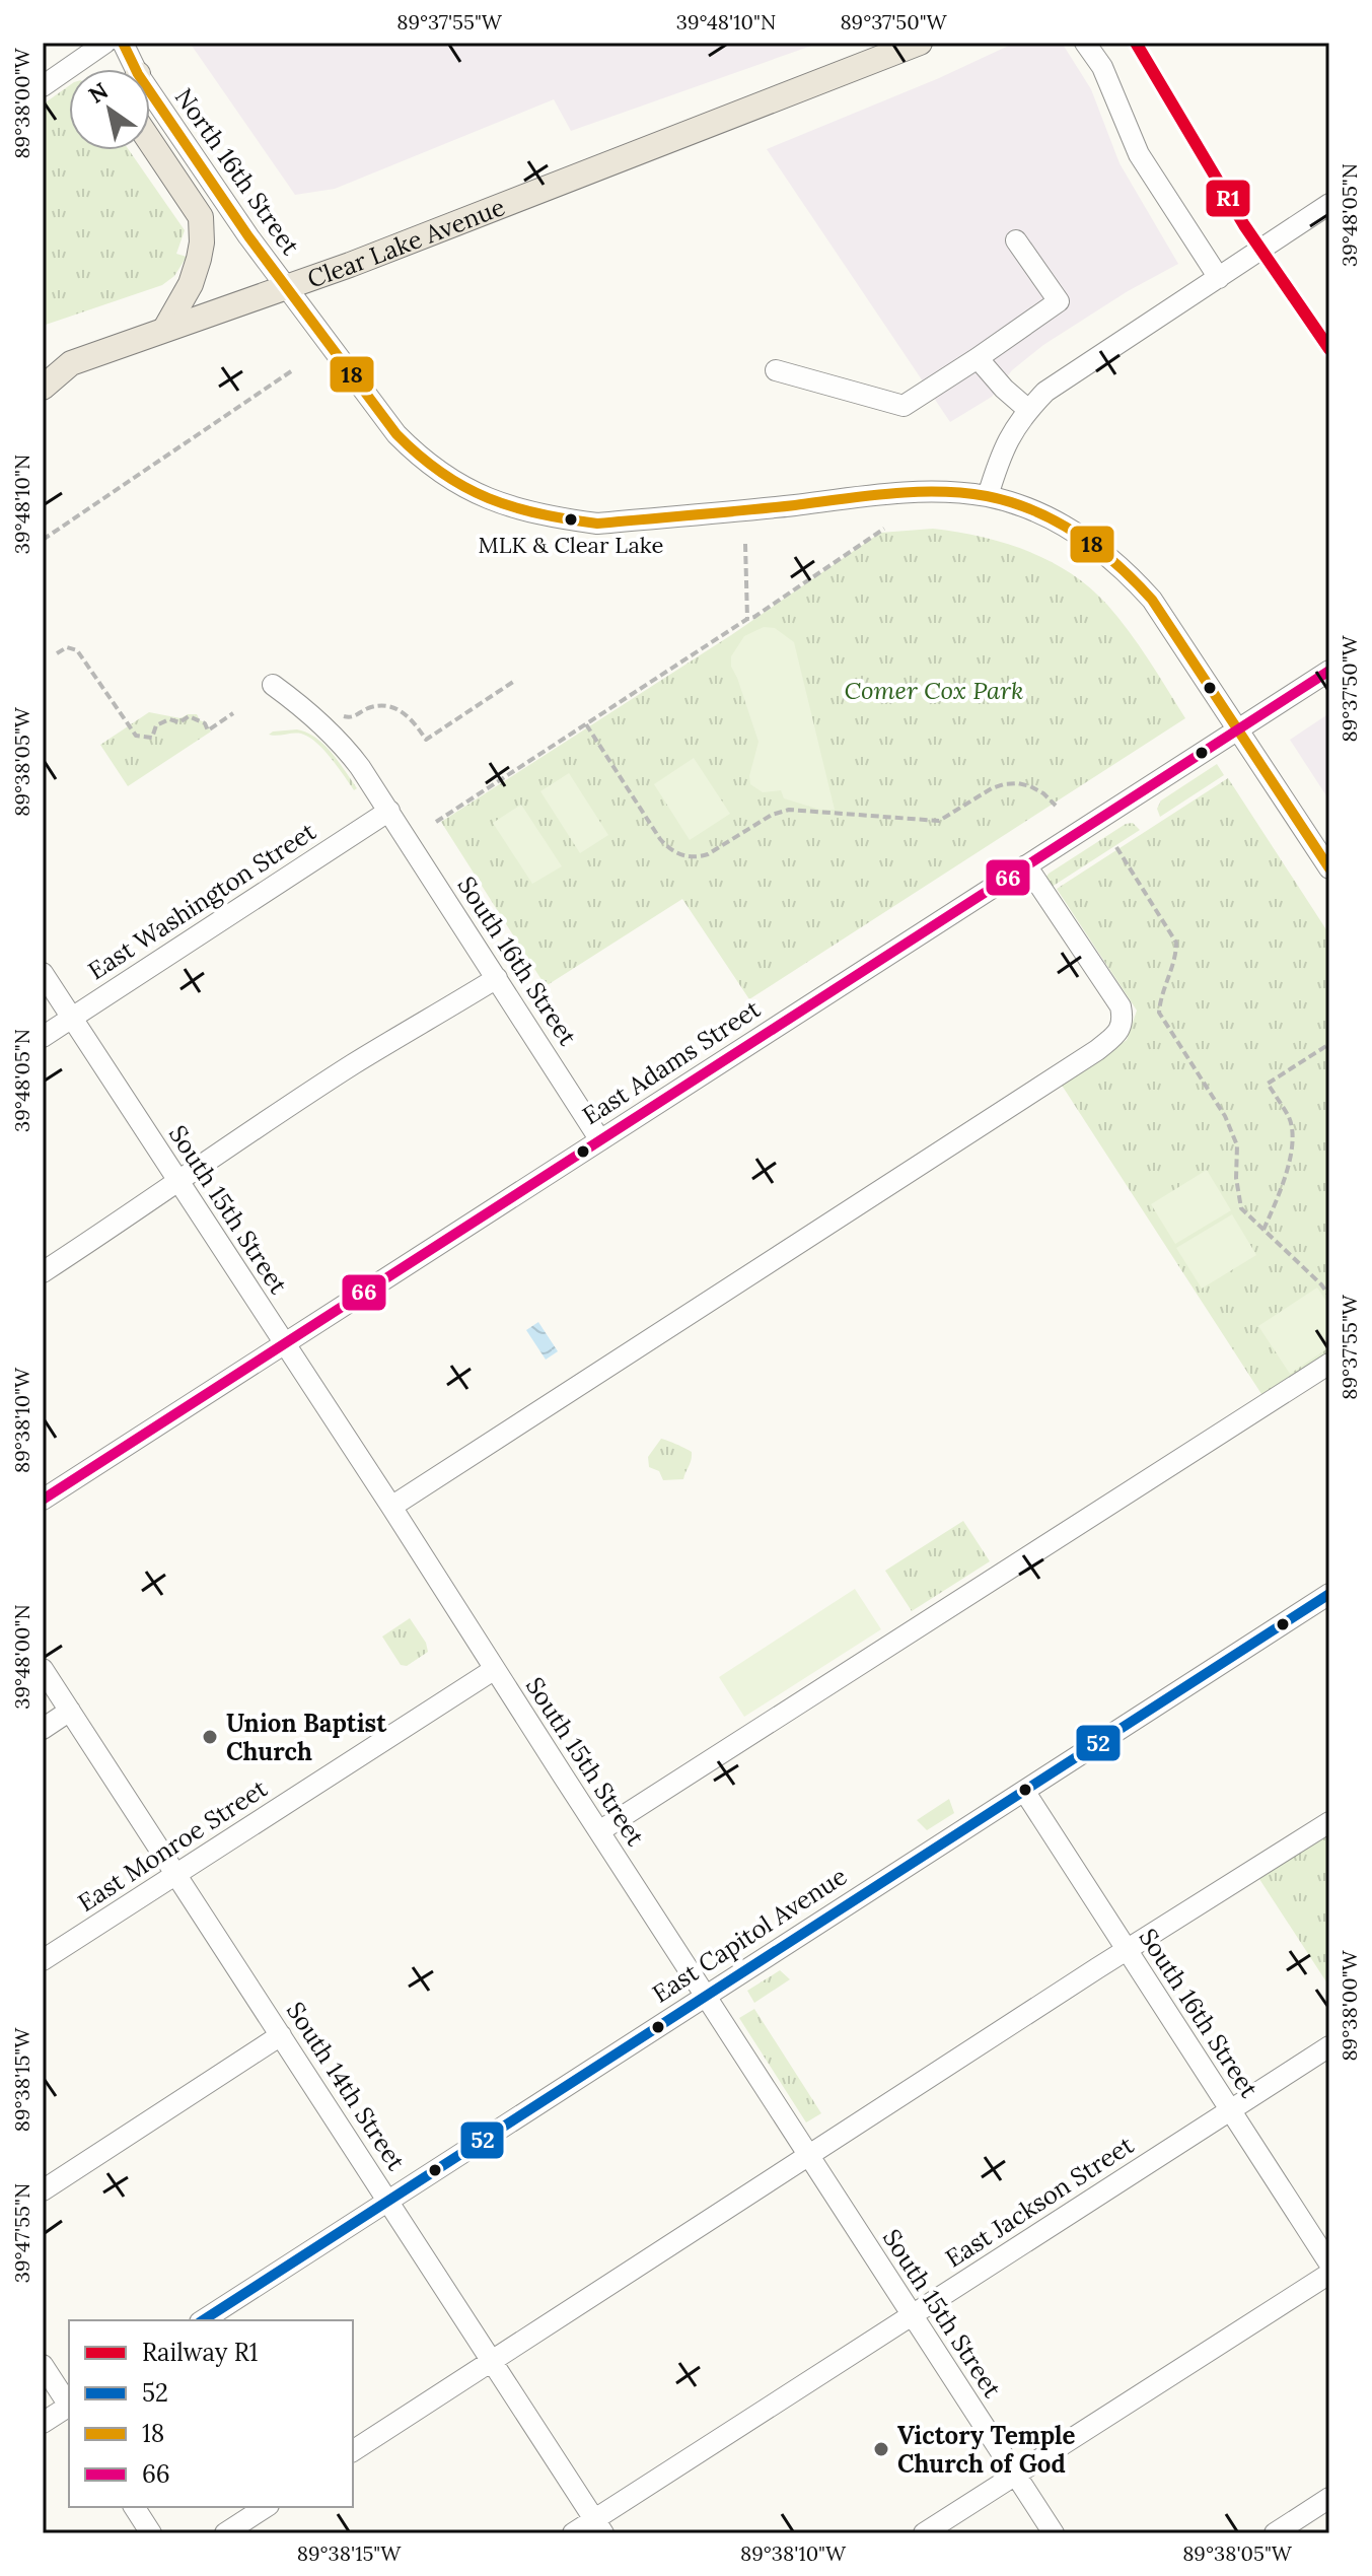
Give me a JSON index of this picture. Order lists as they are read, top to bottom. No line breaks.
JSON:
{"streets":{"main road":["Clear Lake Avenue"],"street":["North 16th Street","East Washington Street","South 16th Street","East Adams Street","South 15th Street","East Monroe Street","East Capitol Avenue","South 14th Street","East Jackson Street"]},"crossings":[["North 16th Street","Clear Lake Avenue"],["North 16th Street","East Adams Street"],["East Washington Street","South 16th Street"],["East Washington Street","South 15th Street"],["South 16th Street","East Adams Street"],["South 16th Street","East Capitol Avenue"],["South 16th Street","East Jackson Street"],["East Adams Street","South 15th Street"],["South 15th Street","East Monroe Street"],["South 15th Street","East Capitol Avenue"],["South 15th Street","East Jackson Street"],["East Monroe Street","South 14th Street"],["East Capitol Avenue","South 14th Street"],["South 14th Street","East Jackson Street"]],"parks":["Comer Cox Park"],"places":["MLK & Clear Lake","Union Baptist Church","Victory Temple Church of God"],"lines":["rail line R1","transit line 18","transit line 66","transit line 52"],"legend":["Railway R1","52","18","66"],"north":"top left","coordinates":["89°37'55\"W","39°48'10\"N","89°37'50\"W","89°38'00\"W","39°48'05\"N","89°38'05\"W","89°38'10\"W","39°48'00\"N","89°38'15\"W","39°47'55\"N"]}
